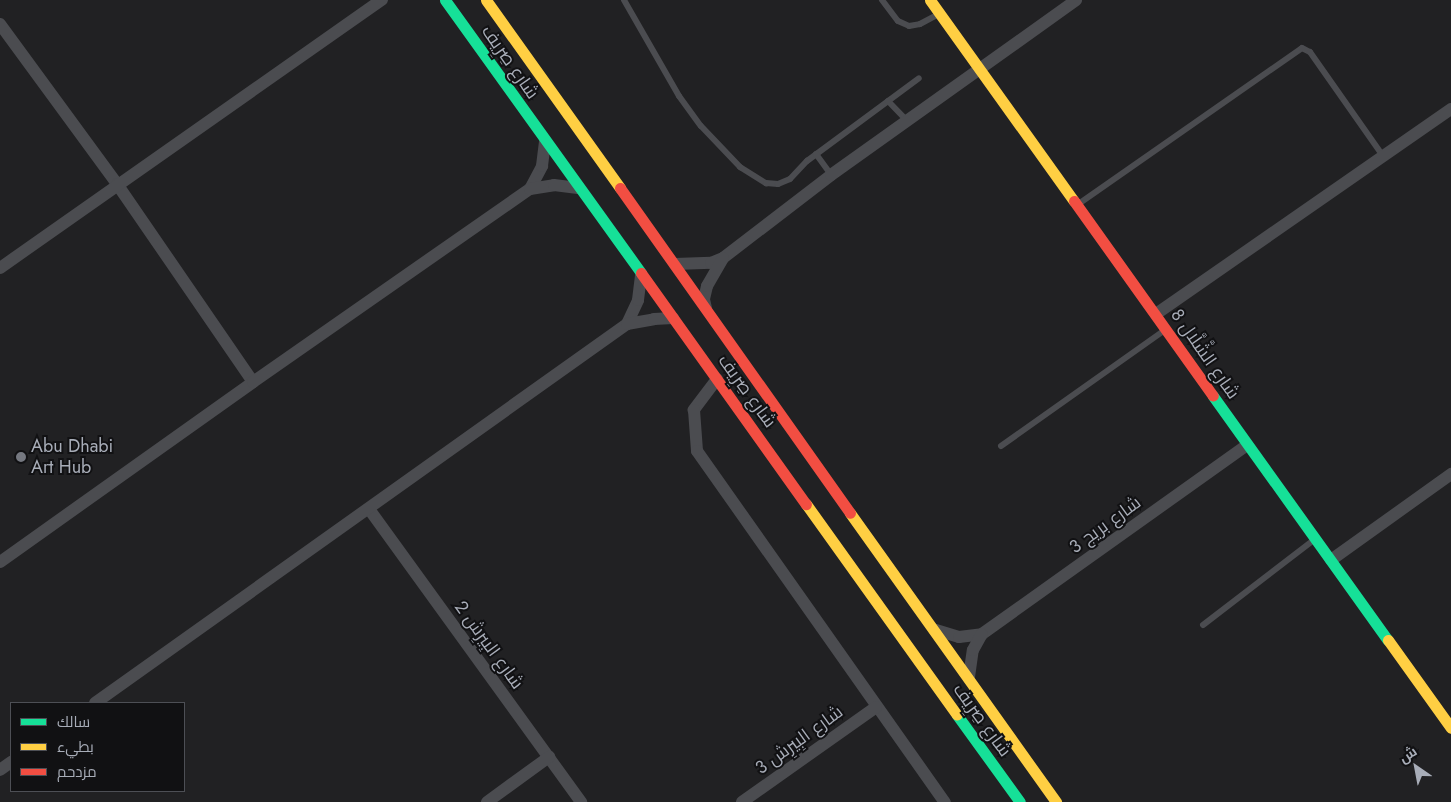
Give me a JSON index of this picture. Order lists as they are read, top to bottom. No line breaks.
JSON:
{"streets":{"main road":["شارع صِرِيف","شارع الشَّلَّال 8"],"street":["شارع بريج 3","شارع البِيرِش 2","شارع البِيرِش 3"]},"crossings":[["شارع صِرِيف","شارع بريج 3"],["شارع الشَّلَّال 8","شارع بريج 3"]],"places":["Abu Dhabi Art Hub"],"legend":["سالك","بطيء","مزدحم"],"north":"top left"}
